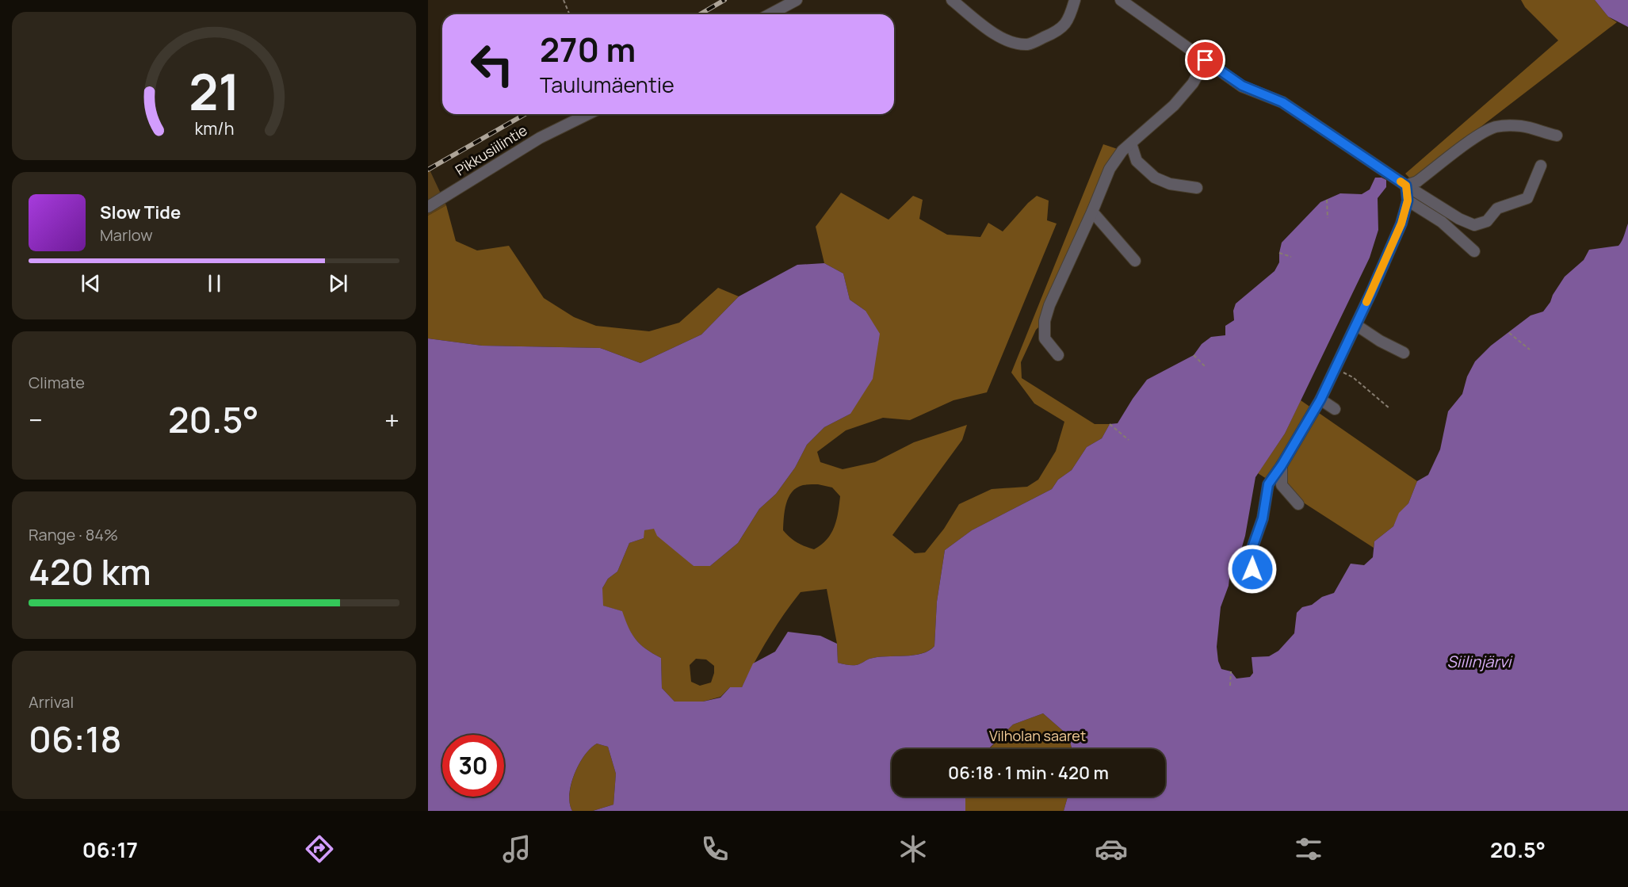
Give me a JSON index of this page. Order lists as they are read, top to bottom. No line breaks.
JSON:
{"streets":{"street":["Pikkusiilintie"]},"water":["Siilinjärvi"],"parks":["Vilholan saaret"],"page":{"turn":["270 m","Taulumäentie"],"song":["Slow Tide","Marlow"],"tile":["Climate",["Range · 84%","420 km"],["Arrival","06:18"]],"heat":["−","20.5°","+"],"limit":"30","trip":"06:18 · 1 min · 420 m","tabs":["06:17","20.5°"],"gauge":["21","km/h"]}}
